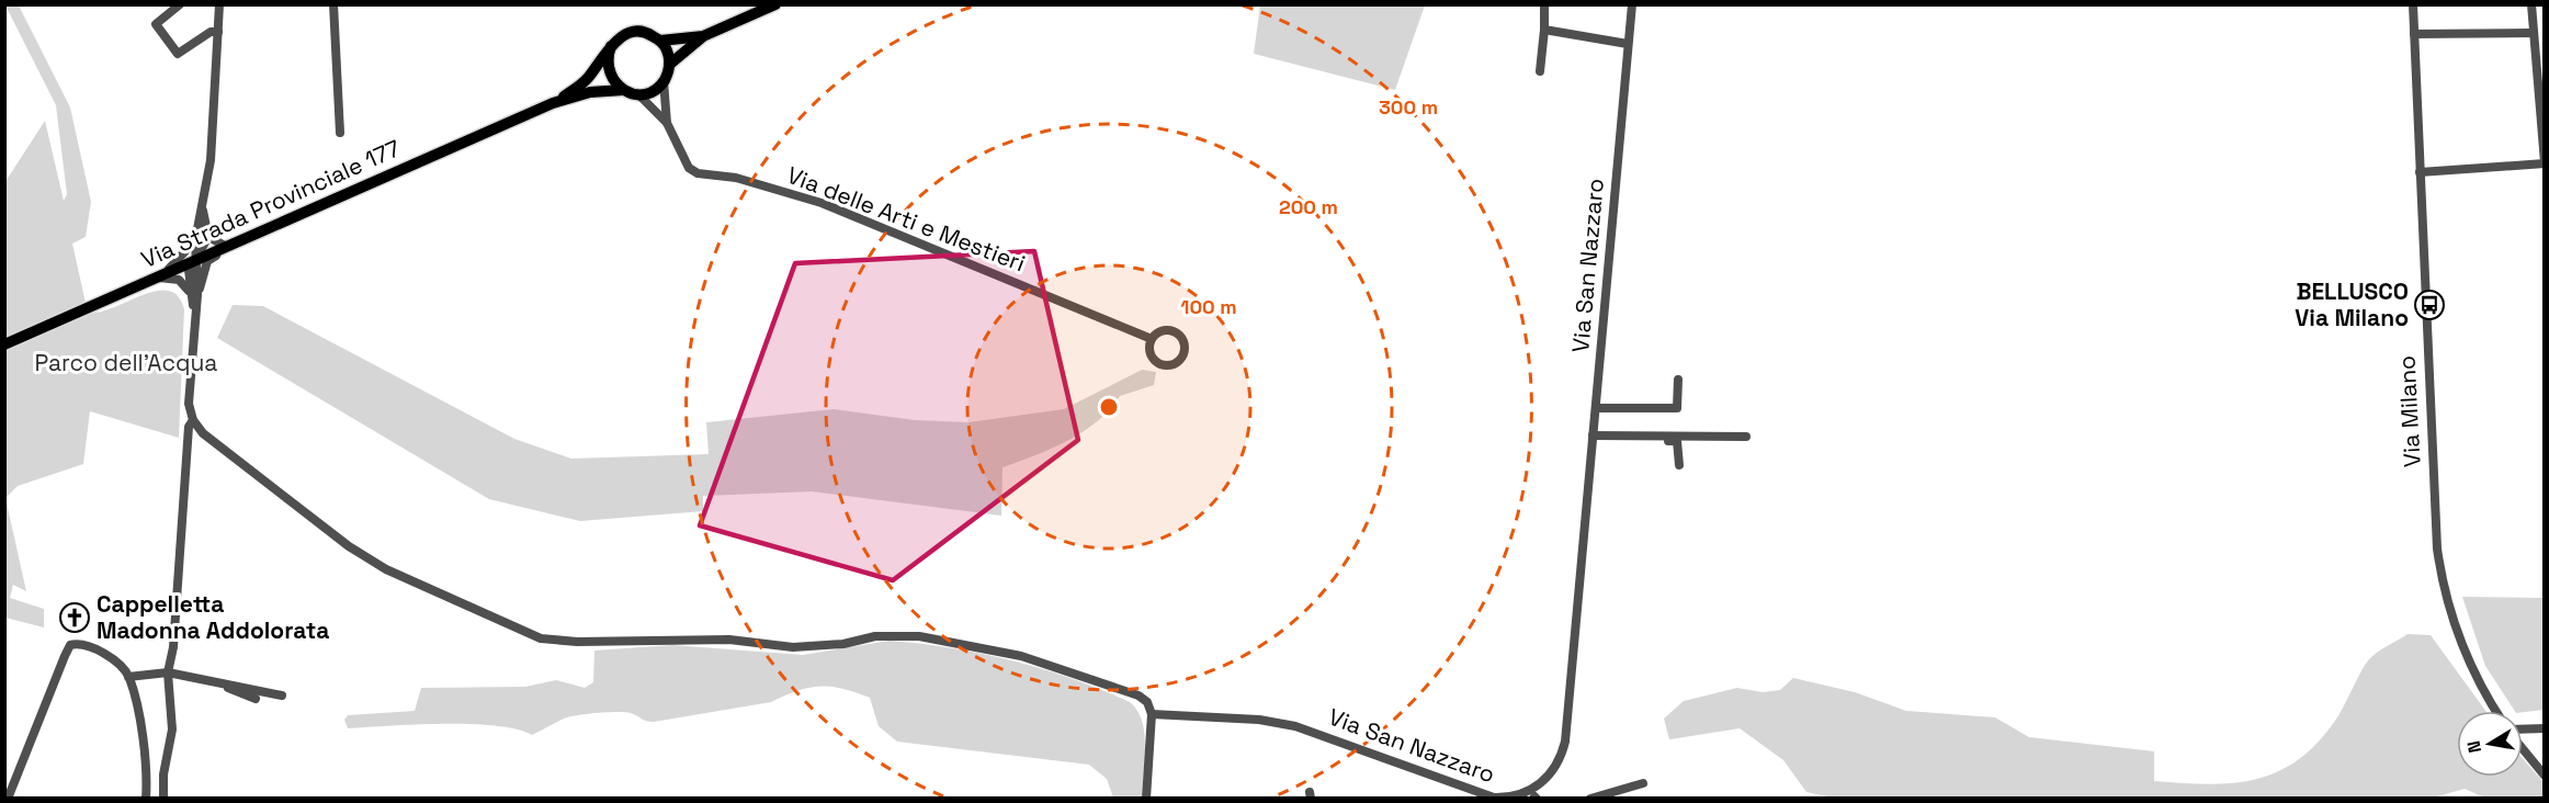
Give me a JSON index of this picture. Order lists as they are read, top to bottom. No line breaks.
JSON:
{"streets":{"main road":["Via Strada Provinciale 177"],"street":["Via delle Arti e Mestieri","Via San Nazzaro","Via Milano"]},"crossings":[["Via Strada Provinciale 177","Via delle Arti e Mestieri"]],"parks":["Parco dell'Acqua"],"places":{"bus stop":["BELLUSCO Via Milano"],"church":["Cappelletta Madonna Addolorata"]},"north":"left","rings":["300 m","200 m","100 m"]}
